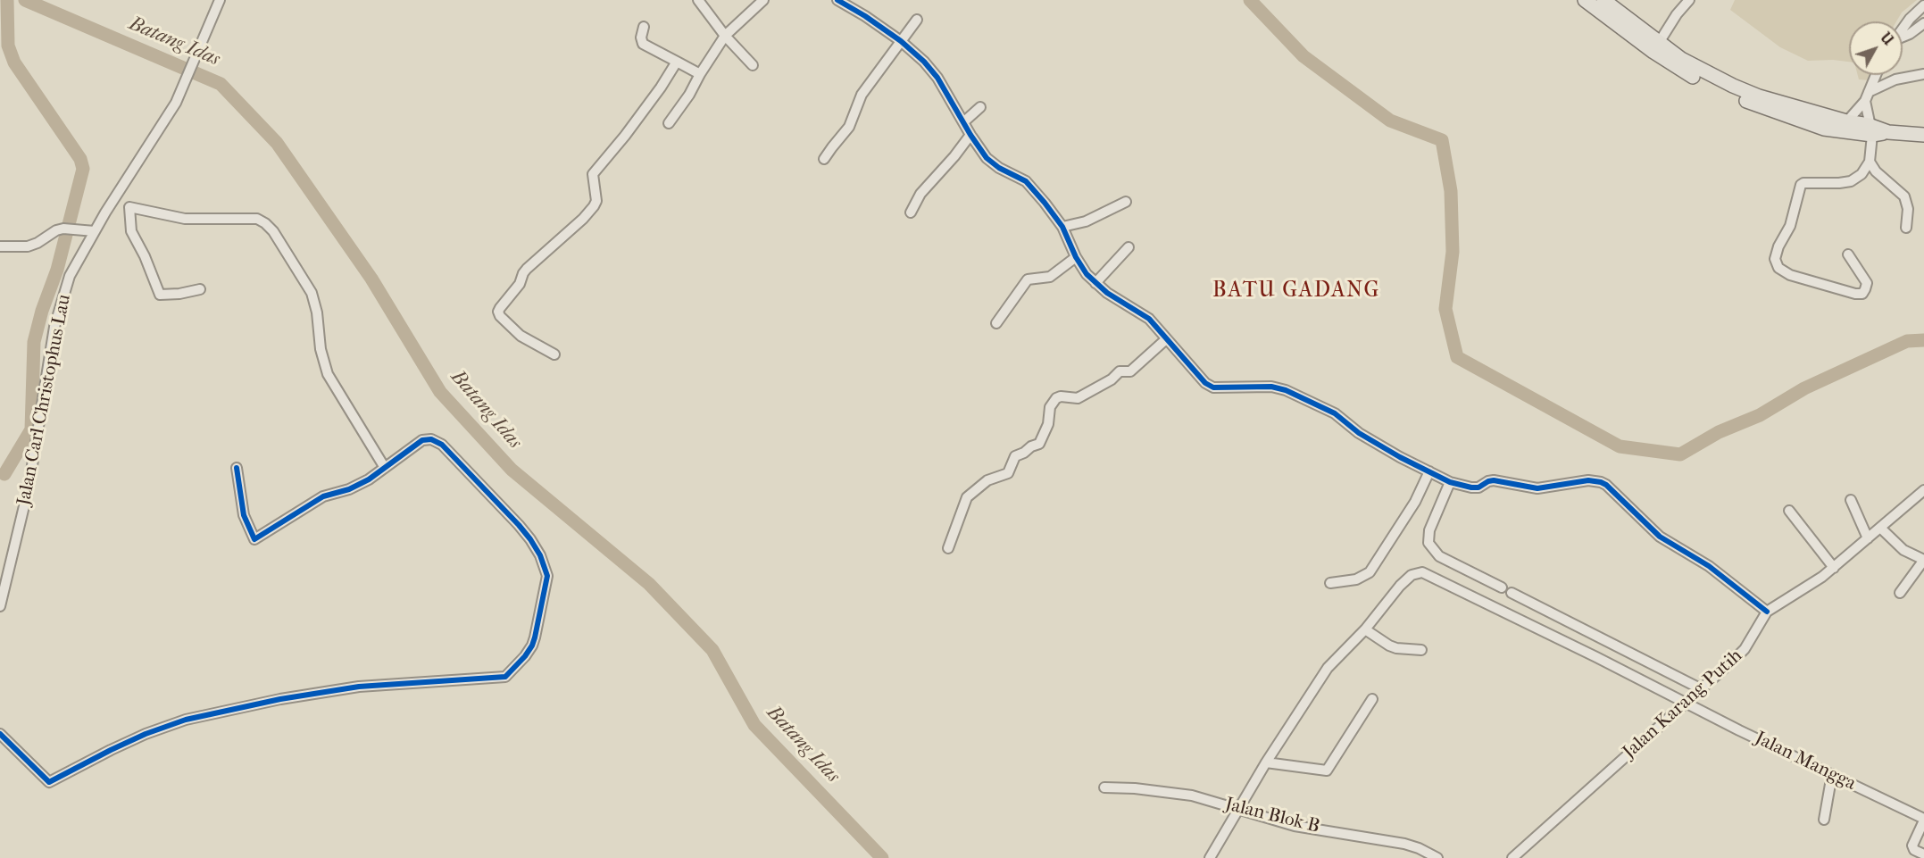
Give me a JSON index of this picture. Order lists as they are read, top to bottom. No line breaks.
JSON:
{"streets":{"street":["Jalan Carl Christophus Lau","Jalan Karang Putih","Jalan Mangga","Jalan Blok B"]},"crossings":[["Jalan Karang Putih","Jalan Mangga"]],"districts":["BATU GADANG"],"water":["Batang Idas"],"north":"top right"}
